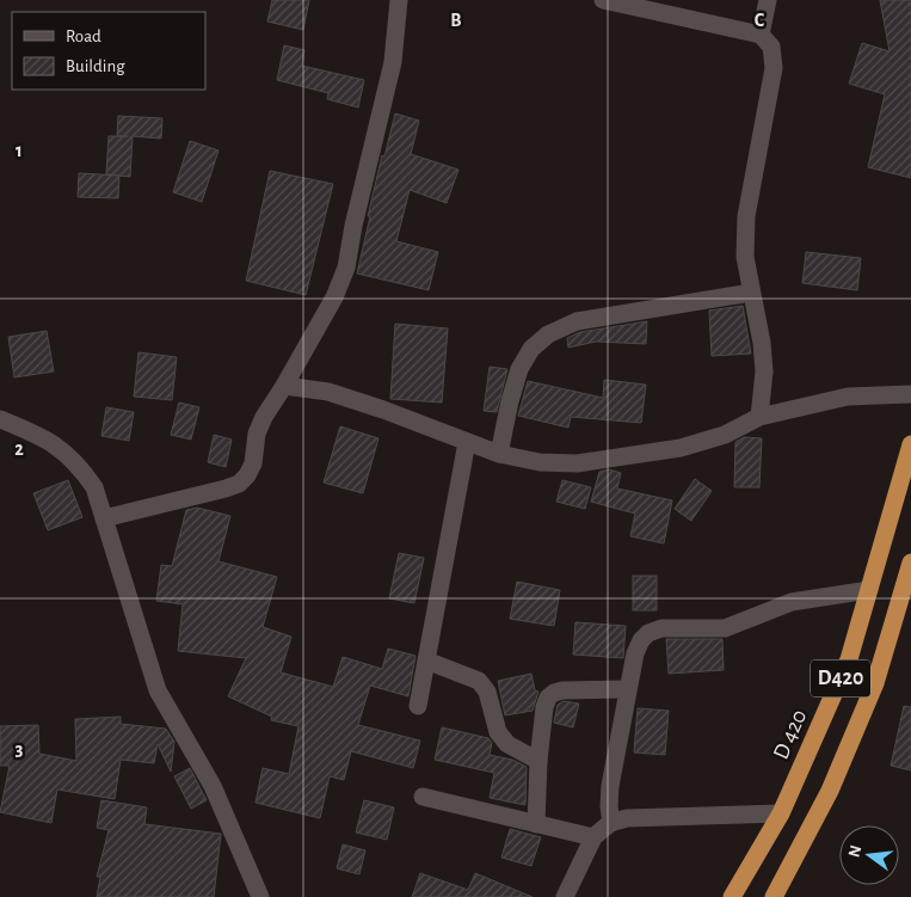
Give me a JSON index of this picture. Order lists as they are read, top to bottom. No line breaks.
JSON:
{"streets":{"highway":["D420","D 420"]},"legend":["Road","Building"],"north":"left","grid":{"columns":["B","C"],"rows":["1","2","3"]}}
